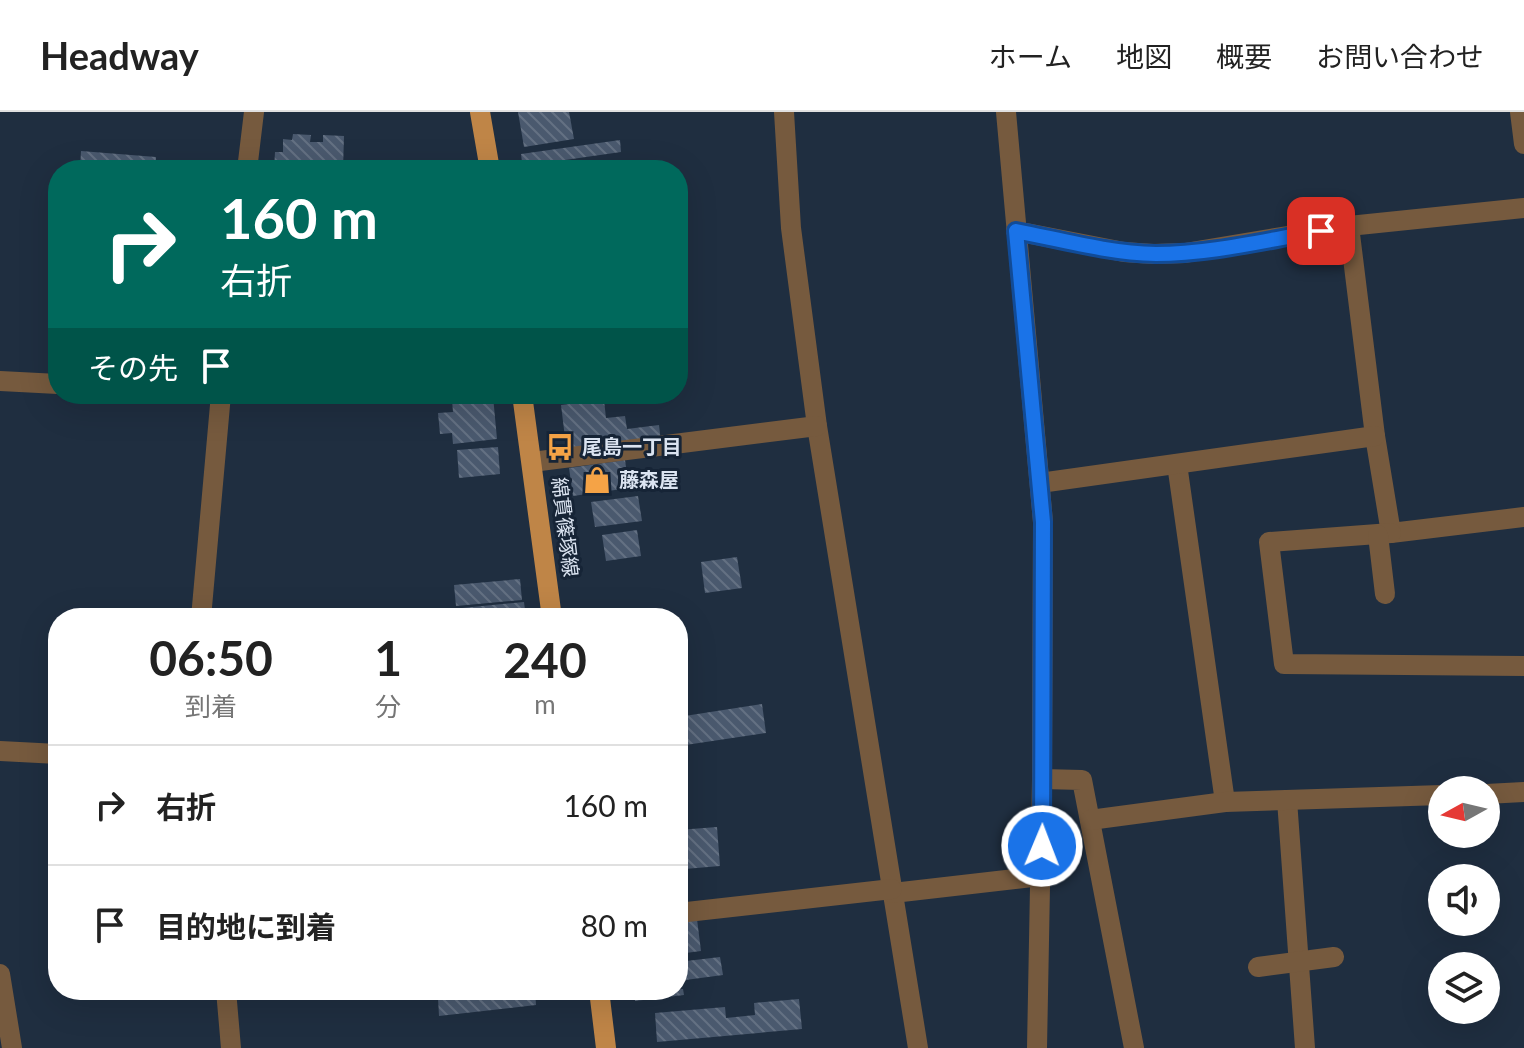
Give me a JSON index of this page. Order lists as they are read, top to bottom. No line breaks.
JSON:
{"streets":{"main road":["綿貫篠塚線"]},"places":{"bus stop":["尾島一丁目"],"shop":["藤森屋"]},"north":"left","page":{"header":"Headway","nav":["ホーム","地図","概要","お問い合わせ"],"turn":["160 m","右折"],"then":"その先","eta":["06:50","到着","1","分","240","m"],"list":[{"name":"右折","value":"160 m"},{"name":"目的地に到着","value":"80 m"}]}}
